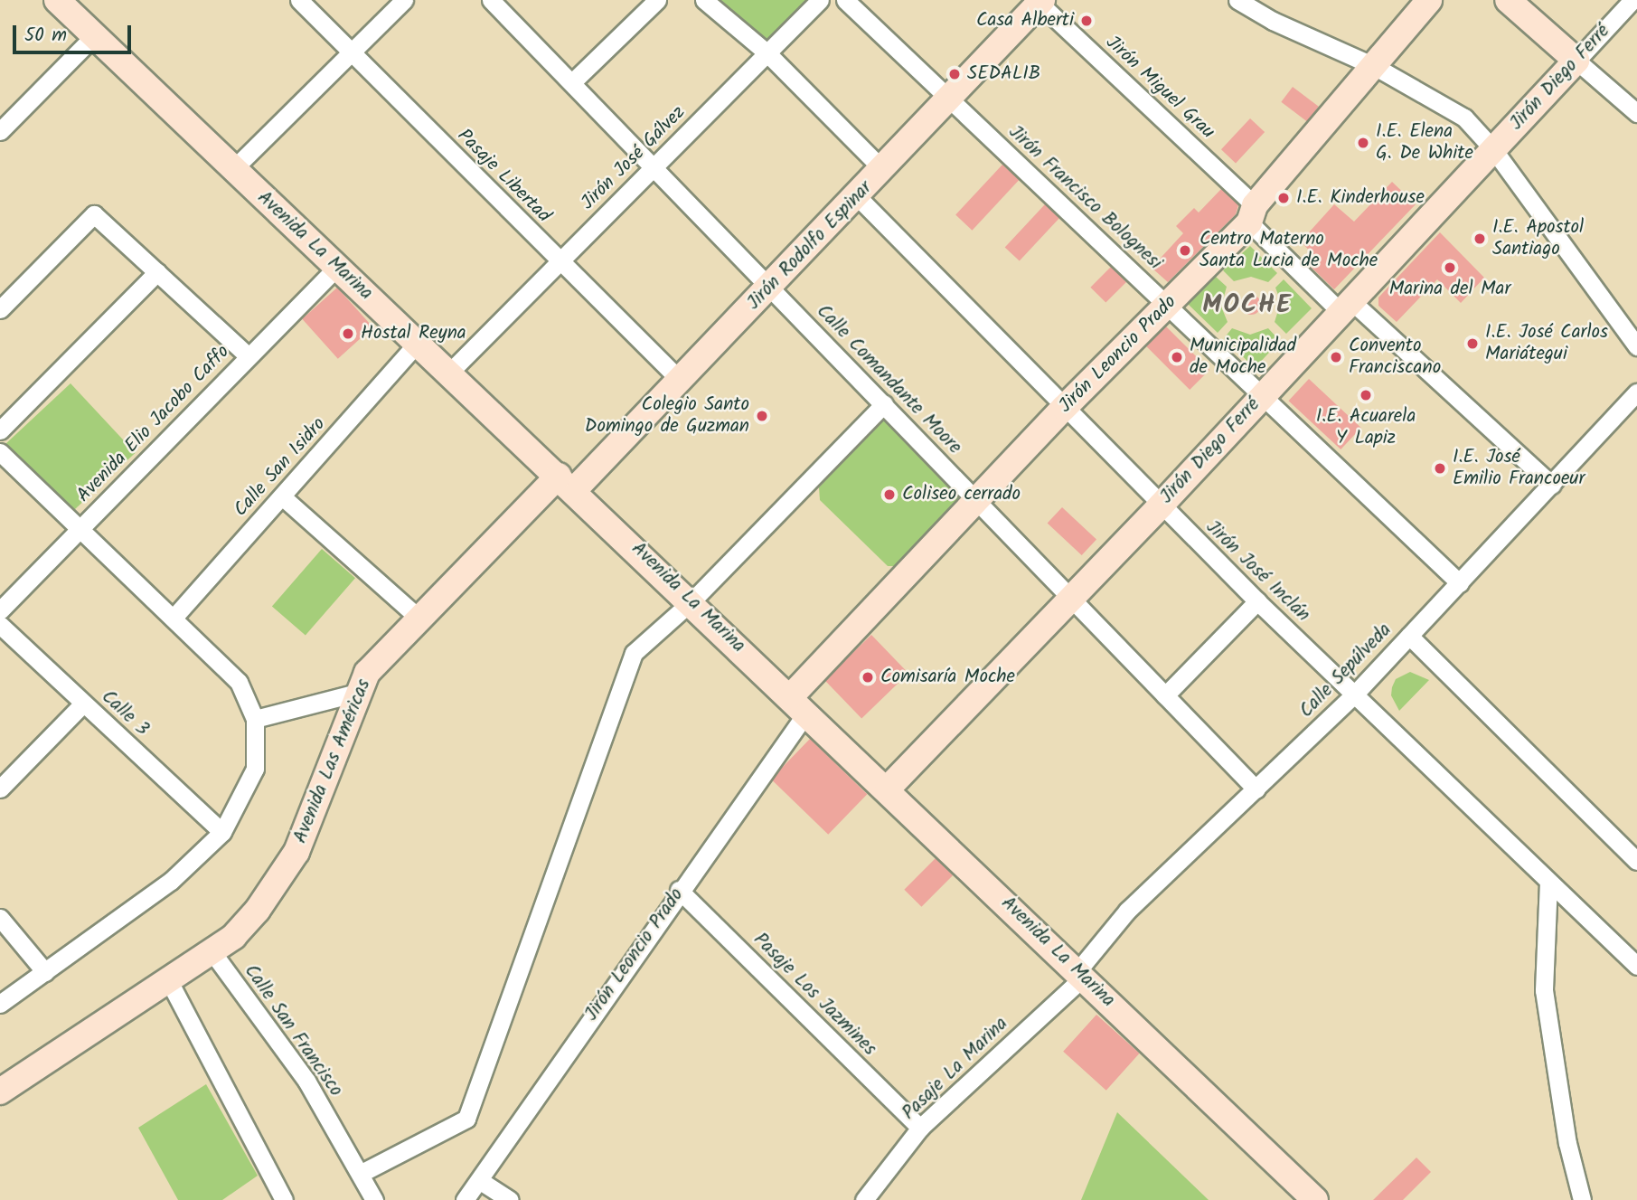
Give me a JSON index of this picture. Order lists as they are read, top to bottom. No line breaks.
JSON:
{"streets":{"street":["Jirón Diego Ferré","Jirón Miguel Grau","Jirón José Gálvez","Pasaje Libertad","Jirón Francisco Bolognesi","Avenida La Marina","Jirón Rodolfo Espinar","Jirón Leoncio Prado","Calle Comandante Moore","Avenida Elio Jacobo Caffo","Calle San Isidro","Jirón José Inclán","Calle Sepúlveda","Calle 3","Avenida Las Américas","Pasaje Los Jazmines","Calle San Francisco","Pasaje La Marina"]},"crossings":[["Jirón Diego Ferré","Jirón Miguel Grau"],["Jirón Diego Ferré","Jirón Francisco Bolognesi"],["Jirón Diego Ferré","Avenida La Marina"],["Jirón Diego Ferré","Calle Comandante Moore"],["Jirón Diego Ferré","Jirón José Inclán"],["Jirón Miguel Grau","Jirón Rodolfo Espinar"],["Jirón Miguel Grau","Jirón Leoncio Prado"],["Jirón Miguel Grau","Calle Sepúlveda"],["Jirón José Gálvez","Pasaje Libertad"],["Jirón José Gálvez","Avenida La Marina"],["Jirón José Gálvez","Calle Comandante Moore"],["Pasaje Libertad","Jirón Rodolfo Espinar"],["Jirón Francisco Bolognesi","Jirón Rodolfo Espinar"],["Jirón Francisco Bolognesi","Jirón Leoncio Prado"],["Jirón Francisco Bolognesi","Calle Sepúlveda"],["Avenida La Marina","Jirón Rodolfo Espinar"],["Avenida La Marina","Jirón Leoncio Prado"],["Avenida La Marina","Avenida Elio Jacobo Caffo"],["Avenida La Marina","Calle San Isidro"],["Avenida La Marina","Calle Sepúlveda"],["Avenida La Marina","Avenida Las Américas"],["Avenida La Marina","Pasaje La Marina"],["Jirón Rodolfo Espinar","Calle Comandante Moore"],["Jirón Rodolfo Espinar","Jirón José Inclán"],["Jirón Rodolfo Espinar","Avenida Las Américas"],["Jirón Leoncio Prado","Calle Comandante Moore"],["Jirón Leoncio Prado","Jirón José Inclán"],["Jirón Leoncio Prado","Pasaje Los Jazmines"],["Calle Comandante Moore","Calle Sepúlveda"],["Jirón José Inclán","Calle Sepúlveda"],["Calle Sepúlveda","Pasaje La Marina"],["Avenida Las Américas","Calle San Francisco"],["Pasaje Los Jazmines","Pasaje La Marina"]],"districts":["MOCHE"],"places":["Casa Alberti","SEDALIB","I.E. Elena G. De White","I.E. Kinderhouse","I.E. Apostol Santiago","Centro Materno Santa Lucia de Moche","Marina del Mar","Hostal Reyna","I.E. José Carlos Mariátegui","Municipalidad de Moche","Convento Franciscano","I.E. Acuarela Y Lapiz","Colegio Santo Domingo de Guzman","I.E. José Emilio Francoeur","Coliseo cerrado","Comisaría Moche"],"scale_bar":"50 m"}
